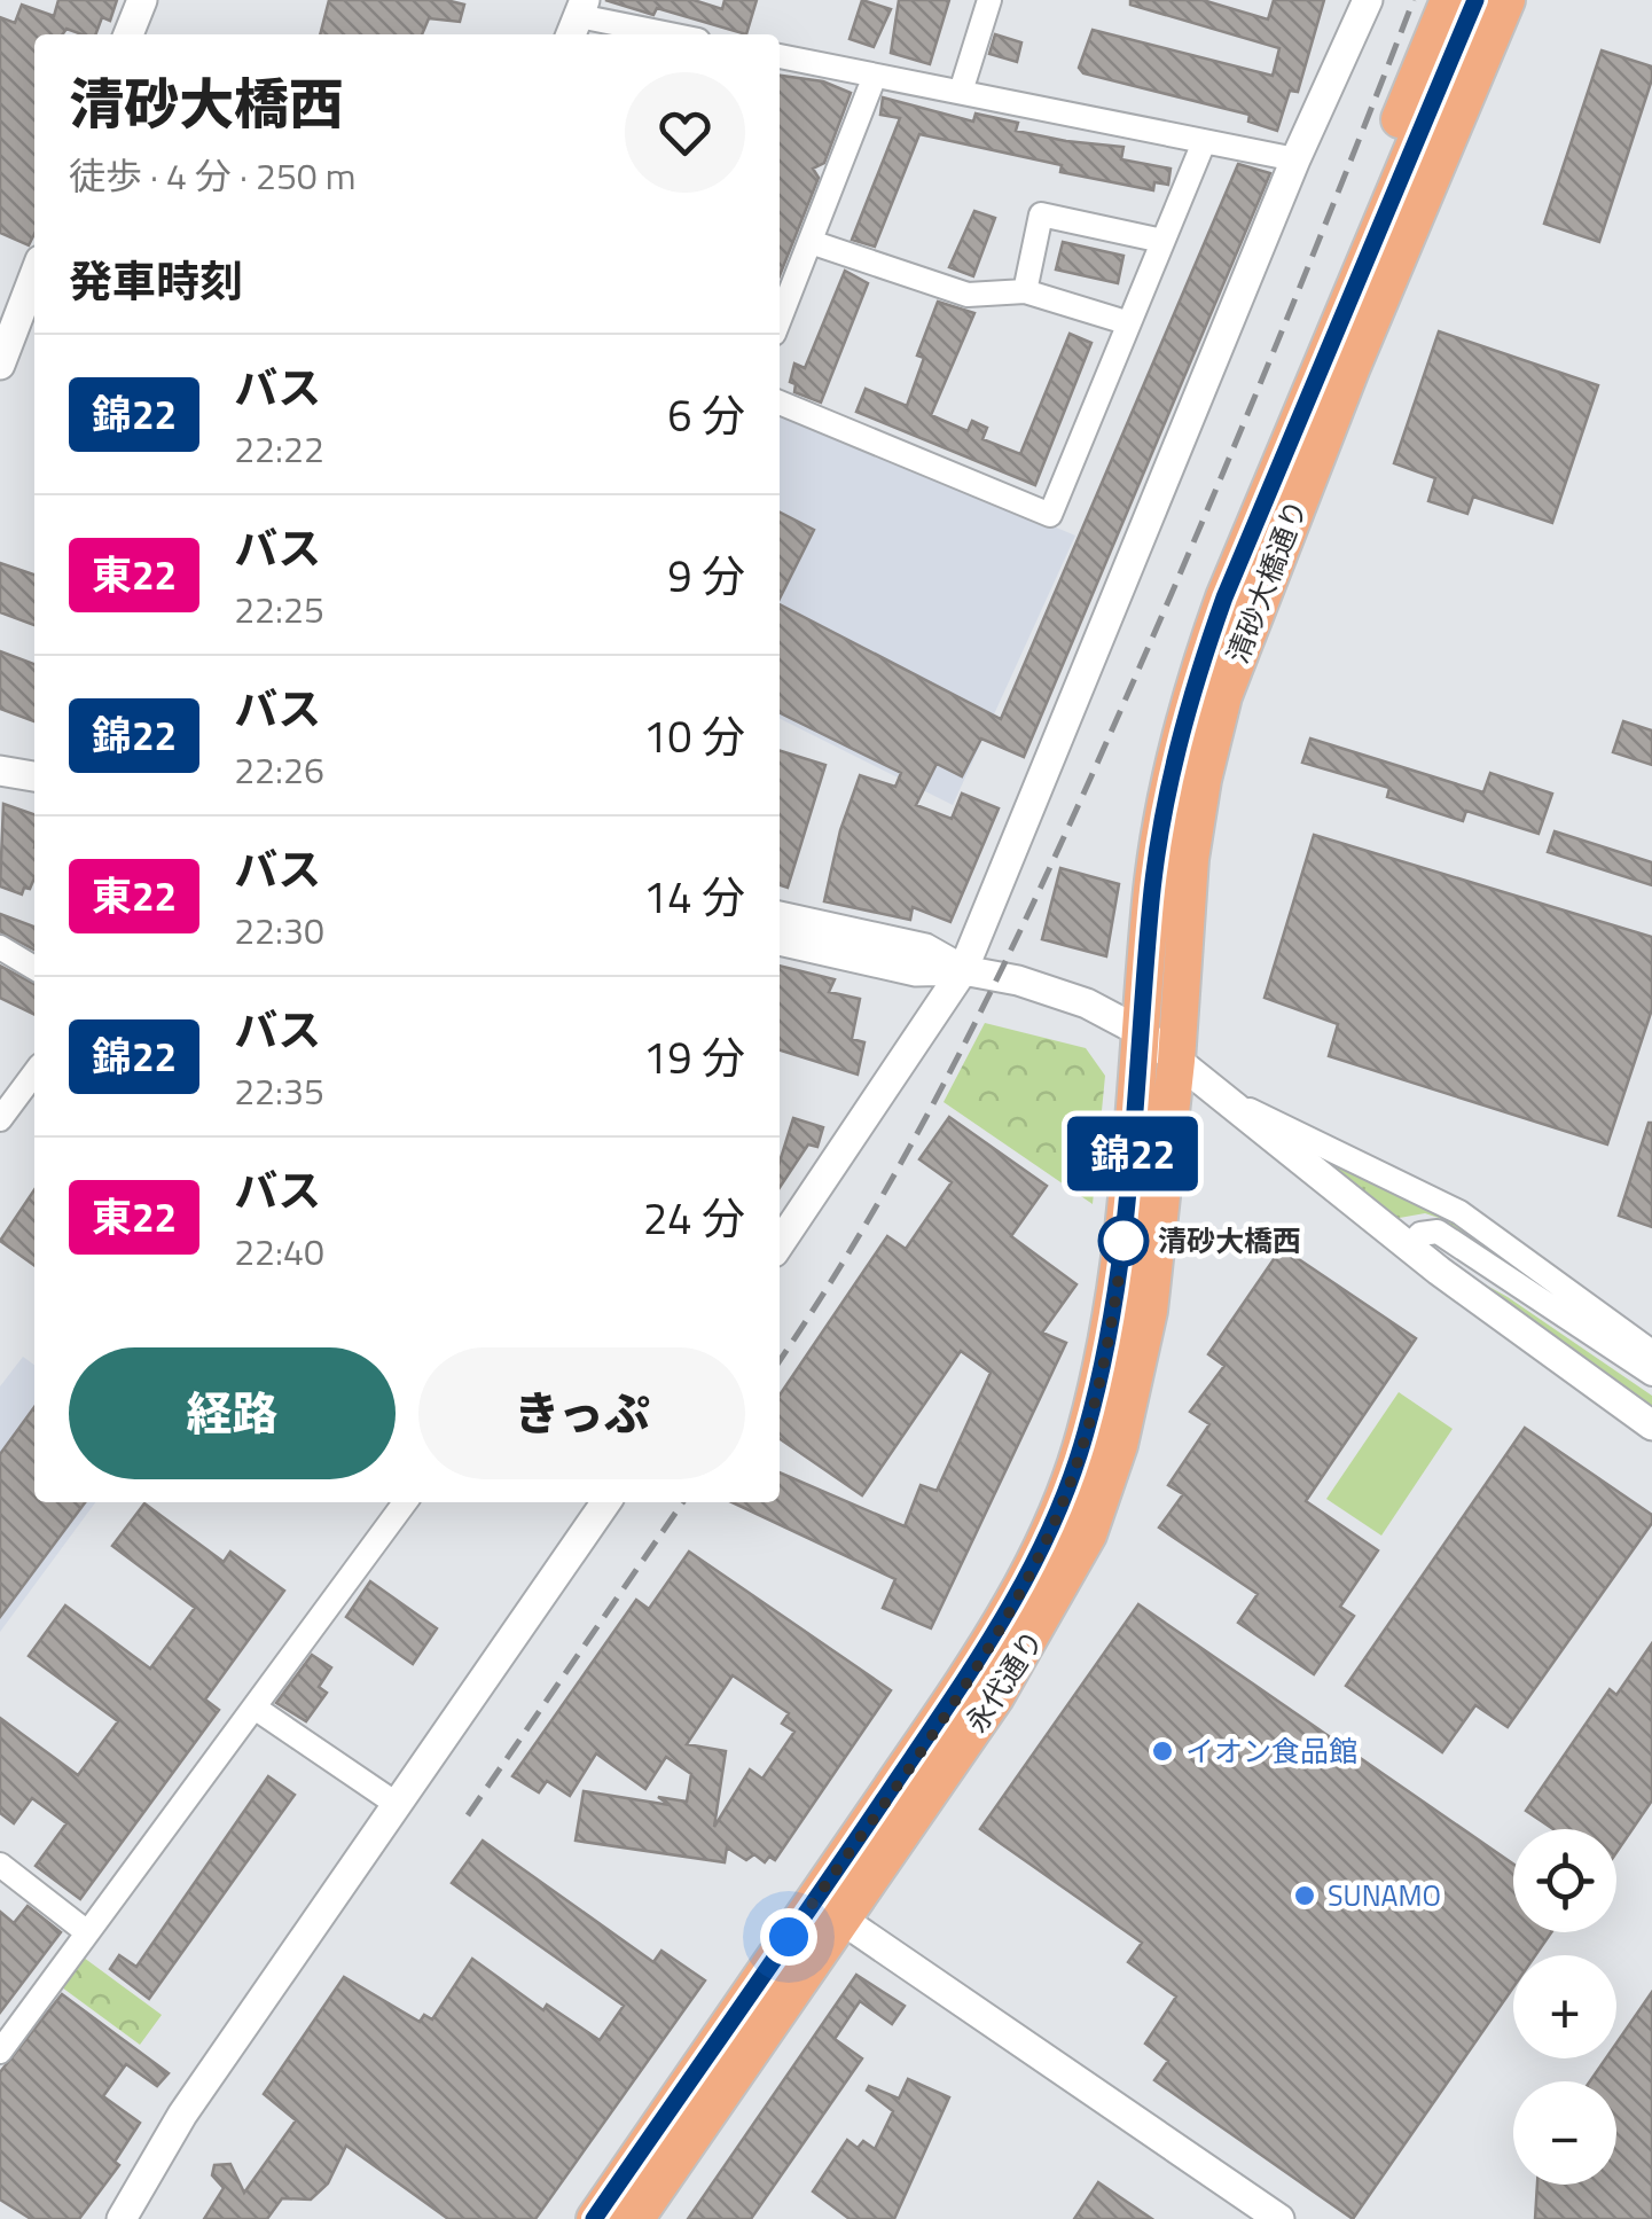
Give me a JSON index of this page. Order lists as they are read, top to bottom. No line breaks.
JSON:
{"streets":{"main road":["清砂大橋通り","永代通り"]},"crossings":[["清砂大橋通り","永代通り"]],"places":["清砂大橋西","イオン食品館","SUNAMO"],"lines":["bus line 錦22"],"page":{"on_map":"錦22","heading":[["清砂大橋西","徒歩 · 4 分 · 250 m"],"発車時刻"],"list":[{"mark":"錦22","name":"バス","note":"22:22","value":"6 分"},{"mark":"東22","name":"バス","note":"22:25","value":"9 分"},{"mark":"錦22","name":"バス","note":"22:26","value":"10 分"},{"mark":"東22","name":"バス","note":"22:30","value":"14 分"},{"mark":"錦22","name":"バス","note":"22:35","value":"19 分"},{"mark":"東22","name":"バス","note":"22:40","value":"24 分"}],"buttons":["経路","きっぷ"],"map_buttons":["+","−"]}}
